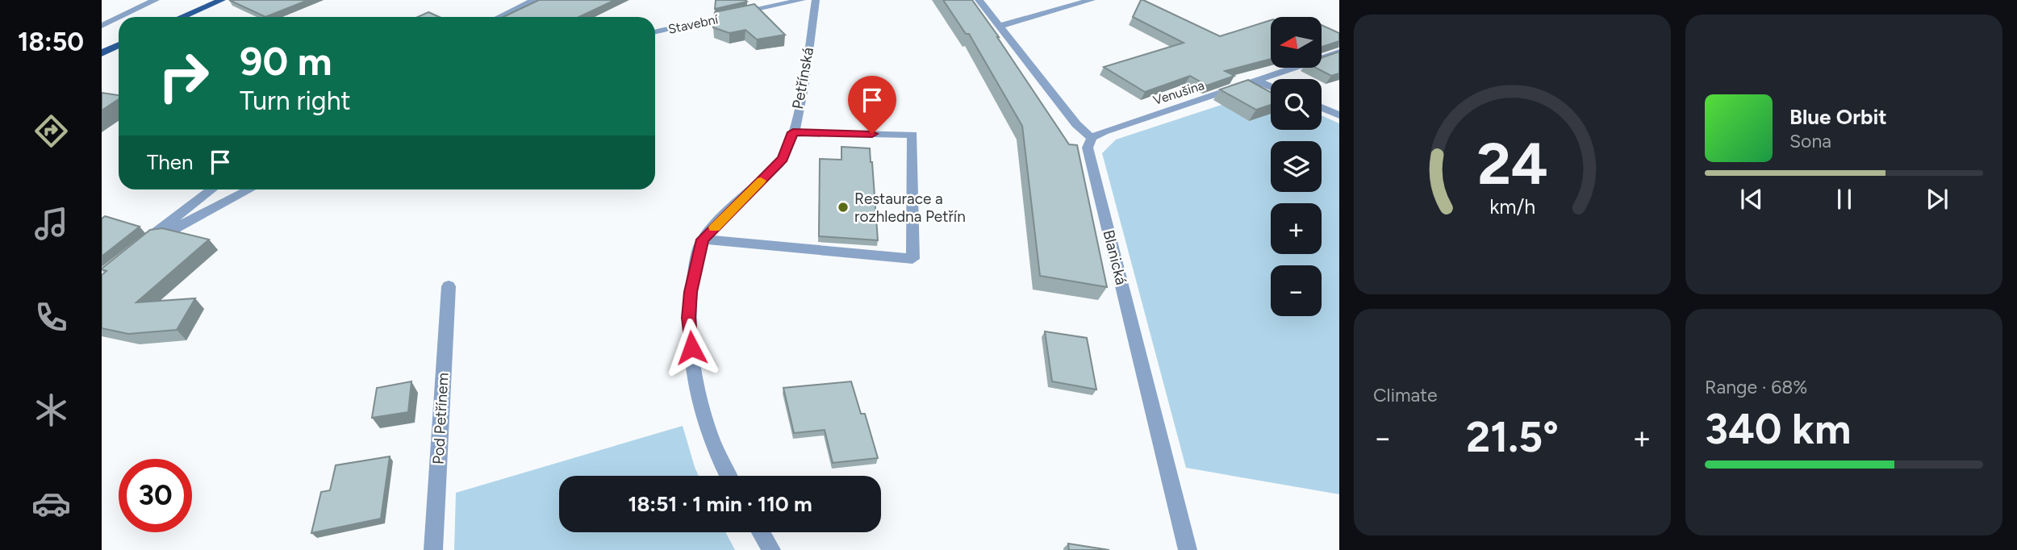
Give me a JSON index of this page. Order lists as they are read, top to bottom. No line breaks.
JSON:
{"streets":{"street":["Stavební","Petřínská","Venušina","Blanická","Pod Petřínem"]},"crossings":[["Venušina","Blanická"]],"places":["Restaurace a rozhledna Petřín"],"north":"left","page":{"tabs":"18:50","map_buttons":["+","−"],"turn":["90 m","Turn right"],"song":["Blue Orbit","Sona"],"then":"Then","tile":["Climate",["Range · 68%","340 km"]],"heat":["−","21.5°","+"],"limit":"30","trip":"18:51 · 1 min · 110 m","gauge":["24","km/h"]}}
